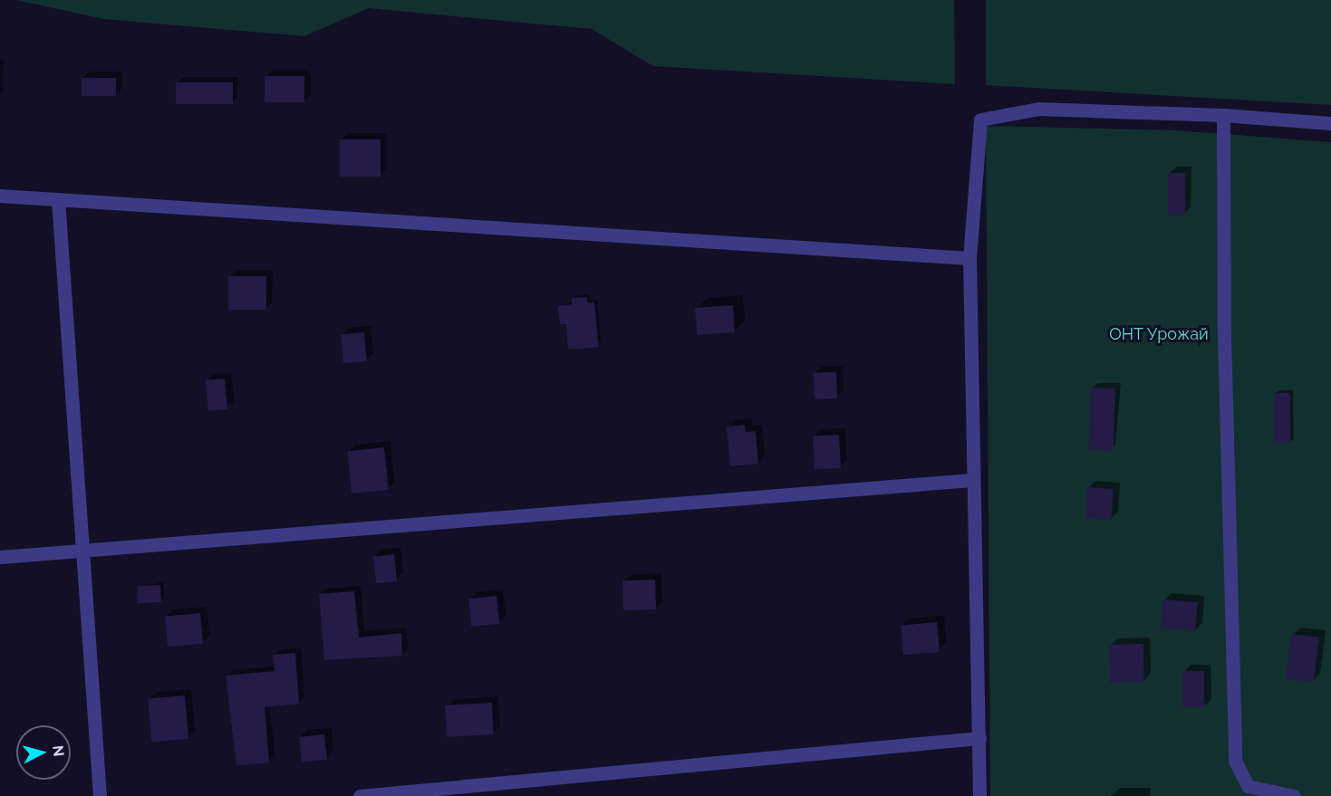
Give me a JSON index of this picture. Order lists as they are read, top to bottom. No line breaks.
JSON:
{"parks":["ОНТ Урожай"],"north":"right"}
